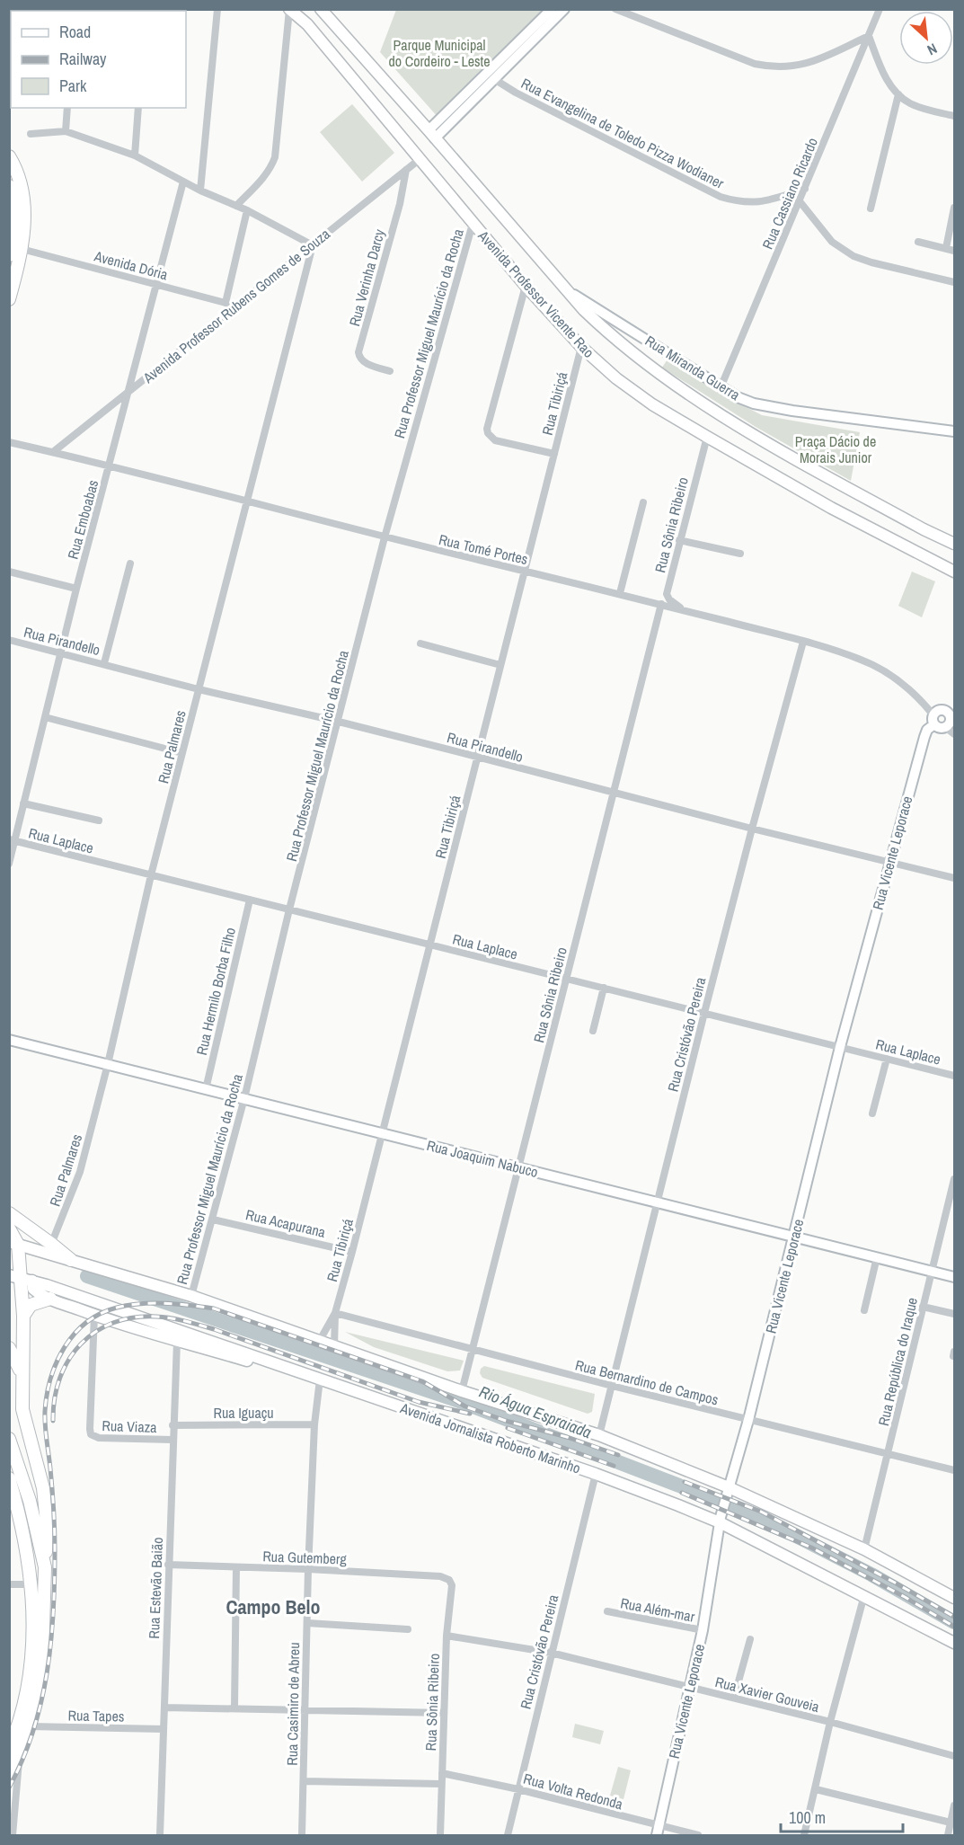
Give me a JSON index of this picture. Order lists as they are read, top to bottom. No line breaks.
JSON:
{"streets":{"main road":["Avenida Professor Vicente Rao","Avenida Jornalista Roberto Marinho"],"street":["Rua Evangelina de Toledo Pizza Wodianer","Rua Cassiano Ricardo","Avenida Dória","Rua Verinha Darcy","Avenida Professor Rubens Gomes de Souza","Rua Professor Miguel Maurício da Rocha","Rua Miranda Guerra","Rua Tibiriçá","Rua Emboabas","Rua Sônia Ribeiro","Rua Tomé Portes","Rua Pirandello","Rua Palmares","Rua Laplace","Rua Vicente Leporace","Rua Hermilo Borba Filho","Rua Cristóvão Pereira","Rua Joaquim Nabuco","Rua Acapurana","Rua República do Iraque","Rua Bernardino de Campos","Rua Iguaçu","Rua Viaza","Rua Gutemberg","Rua Estevão Baião","Rua Além-mar","Rua Xavier Gouveia","Rua Casimiro de Abreu","Rua Tapes","Rua Volta Redonda"]},"crossings":[["Rua Evangelina de Toledo Pizza Wodianer","Rua Cassiano Ricardo"],["Rua Cassiano Ricardo","Rua Miranda Guerra"],["Avenida Dória","Avenida Professor Rubens Gomes de Souza"],["Avenida Dória","Rua Emboabas"],["Rua Verinha Darcy","Avenida Professor Rubens Gomes de Souza"],["Avenida Professor Vicente Rao","Avenida Professor Rubens Gomes de Souza"],["Avenida Professor Vicente Rao","Rua Professor Miguel Maurício da Rocha"],["Avenida Professor Vicente Rao","Rua Miranda Guerra"],["Avenida Professor Vicente Rao","Rua Tibiriçá"],["Avenida Professor Vicente Rao","Rua Sônia Ribeiro"],["Avenida Professor Rubens Gomes de Souza","Rua Emboabas"],["Avenida Professor Rubens Gomes de Souza","Rua Tomé Portes"],["Avenida Professor Rubens Gomes de Souza","Rua Palmares"],["Rua Professor Miguel Maurício da Rocha","Rua Tomé Portes"],["Rua Professor Miguel Maurício da Rocha","Rua Pirandello"],["Rua Professor Miguel Maurício da Rocha","Rua Laplace"],["Rua Professor Miguel Maurício da Rocha","Rua Joaquim Nabuco"],["Rua Professor Miguel Maurício da Rocha","Rua Acapurana"],["Rua Tibiriçá","Rua Tomé Portes"],["Rua Tibiriçá","Rua Pirandello"],["Rua Tibiriçá","Rua Laplace"],["Rua Tibiriçá","Rua Joaquim Nabuco"],["Rua Tibiriçá","Rua Acapurana"],["Rua Tibiriçá","Rua Bernardino de Campos"],["Rua Emboabas","Rua Tomé Portes"],["Rua Emboabas","Rua Pirandello"],["Rua Emboabas","Rua Laplace"],["Rua Sônia Ribeiro","Rua Tomé Portes"],["Rua Sônia Ribeiro","Rua Pirandello"],["Rua Sônia Ribeiro","Rua Laplace"],["Rua Sônia Ribeiro","Rua Joaquim Nabuco"],["Rua Sônia Ribeiro","Rua Bernardino de Campos"],["Rua Sônia Ribeiro","Rua Gutemberg"],["Rua Sônia Ribeiro","Rua Xavier Gouveia"],["Rua Sônia Ribeiro","Rua Volta Redonda"],["Rua Tomé Portes","Rua Palmares"],["Rua Tomé Portes","Rua Vicente Leporace"],["Rua Tomé Portes","Rua Cristóvão Pereira"],["Rua Pirandello","Rua Palmares"],["Rua Pirandello","Rua Vicente Leporace"],["Rua Pirandello","Rua Cristóvão Pereira"],["Rua Palmares","Rua Laplace"],["Rua Palmares","Rua Joaquim Nabuco"],["Rua Laplace","Rua Vicente Leporace"],["Rua Laplace","Rua Hermilo Borba Filho"],["Rua Laplace","Rua Cristóvão Pereira"],["Rua Vicente Leporace","Rua Joaquim Nabuco"],["Rua Vicente Leporace","Rua Bernardino de Campos"],["Rua Vicente Leporace","Avenida Jornalista Roberto Marinho"],["Rua Vicente Leporace","Rua Além-mar"],["Rua Vicente Leporace","Rua Xavier Gouveia"],["Rua Vicente Leporace","Rua Volta Redonda"],["Rua Hermilo Borba Filho","Rua Joaquim Nabuco"],["Rua Cristóvão Pereira","Rua Joaquim Nabuco"],["Rua Cristóvão Pereira","Rua Bernardino de Campos"],["Rua Cristóvão Pereira","Avenida Jornalista Roberto Marinho"],["Rua Cristóvão Pereira","Rua Xavier Gouveia"],["Rua Cristóvão Pereira","Rua Volta Redonda"],["Rua Joaquim Nabuco","Rua República do Iraque"],["Rua República do Iraque","Rua Bernardino de Campos"],["Rua Iguaçu","Rua Estevão Baião"],["Rua Iguaçu","Rua Casimiro de Abreu"],["Rua Viaza","Rua Estevão Baião"],["Avenida Jornalista Roberto Marinho","Rua Casimiro de Abreu"],["Rua Gutemberg","Rua Estevão Baião"],["Rua Gutemberg","Rua Casimiro de Abreu"],["Rua Estevão Baião","Rua Tapes"]],"districts":["Campo Belo"],"water":["Rio Água Espraiada"],"parks":["Parque Municipal do Cordeiro - Leste","Praça Dácio de Morais Junior"],"legend":["Road","Railway","Park"],"scale_bar":"100 m","north":"bottom right"}
